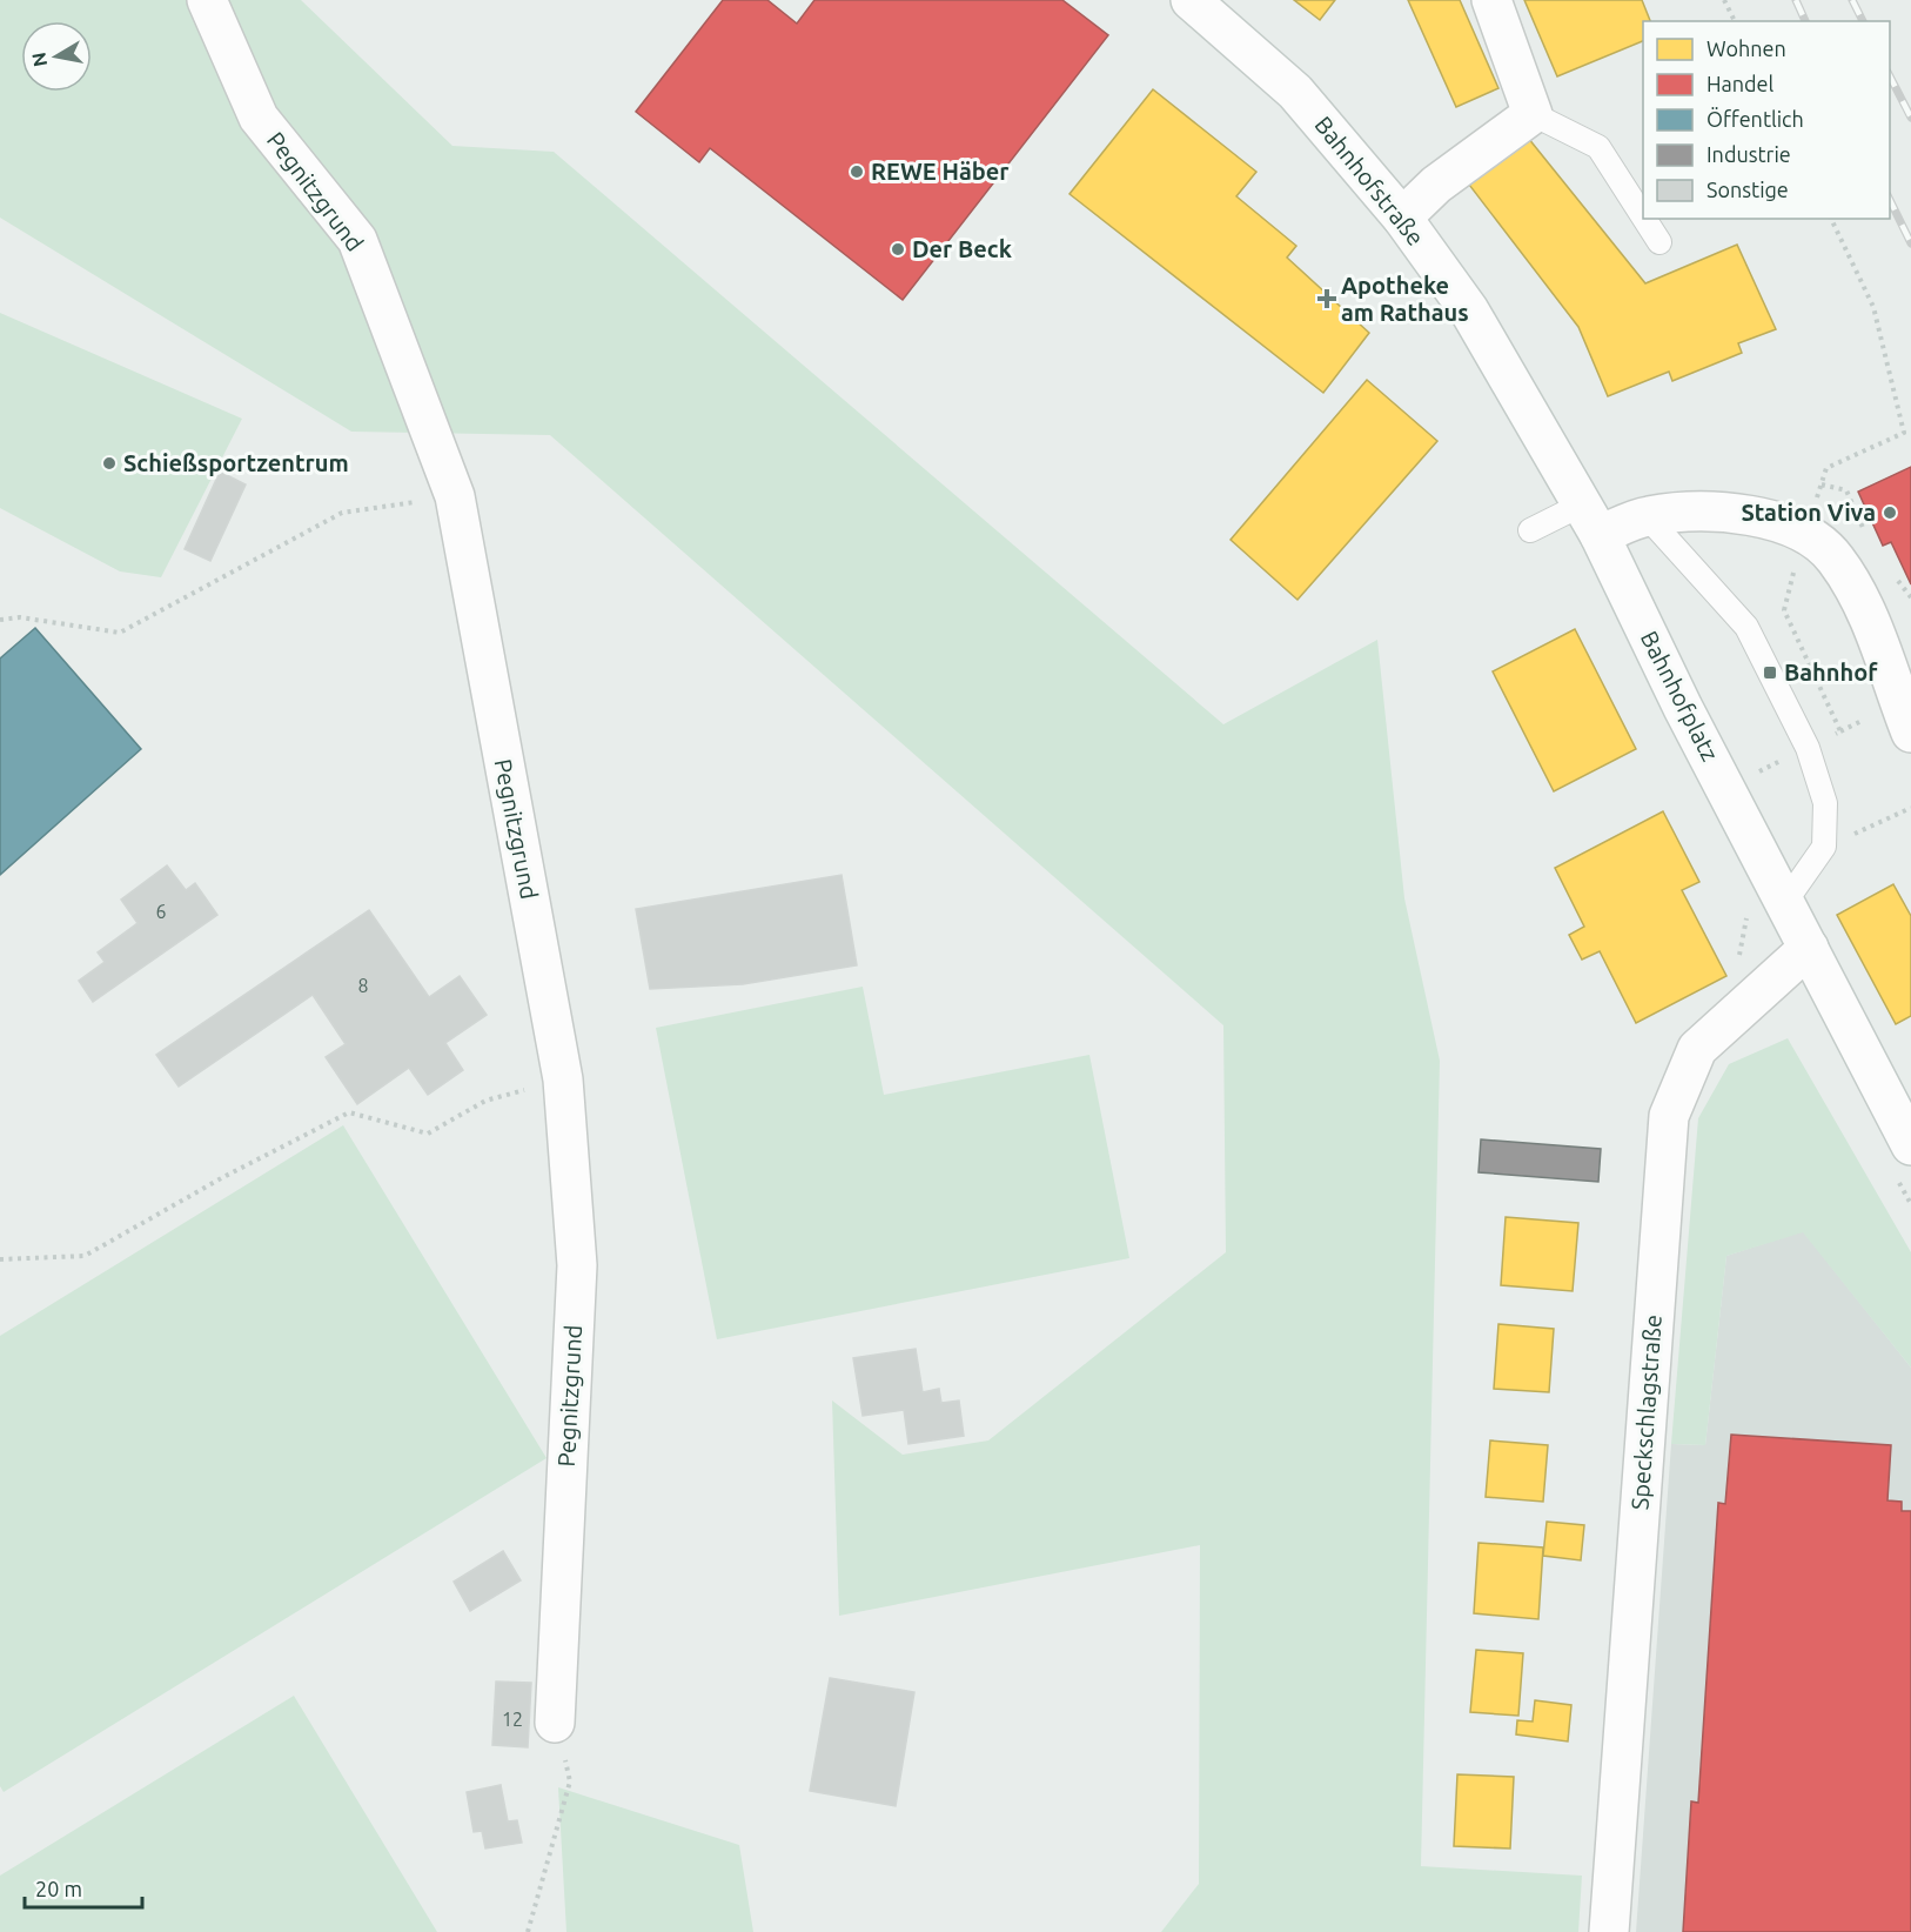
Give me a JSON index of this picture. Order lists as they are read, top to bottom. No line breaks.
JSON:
{"streets":{"street":["Bahnhofstraße","Pegnitzgrund","Bahnhofplatz","Speckschlagstraße"]},"crossings":[["Bahnhofstraße","Bahnhofplatz"],["Bahnhofplatz","Speckschlagstraße"]],"places":{"other":["REWE Häber","Der Beck","Schießsportzentrum","Station Viva"],"health":["Apotheke am Rathaus"],"transit":["Bahnhof"]},"house_numbers":["6","8","12"],"legend":["Wohnen","Handel","Öffentlich","Industrie","Sonstige"],"scale_bar":"20 m","north":"left"}
